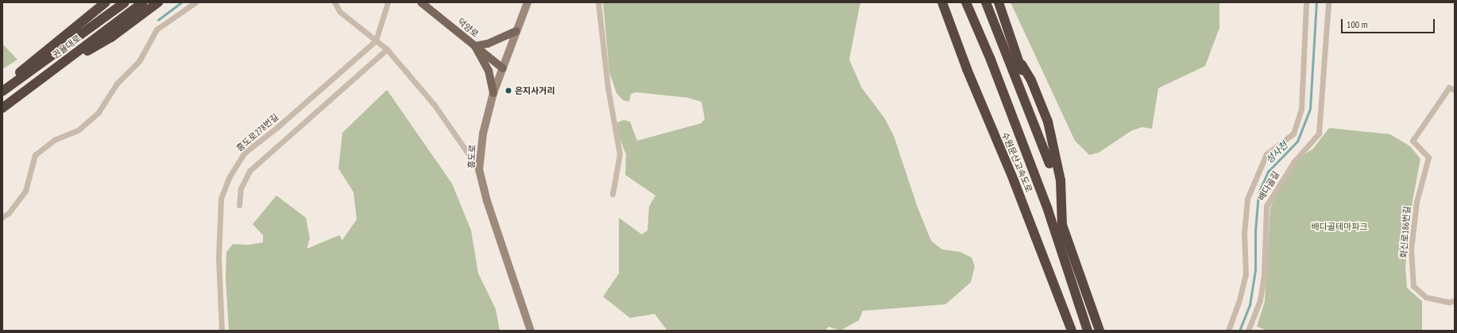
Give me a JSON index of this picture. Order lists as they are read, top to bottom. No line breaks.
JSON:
{"streets":{"highway":["권율대로","수원문산고속도로"],"main road":["덕양로"],"street":["흥도로278번길","흥도로","배다골길","화신로186번길"]},"crossings":[["덕양로","흥도로"]],"water":["성사천"],"parks":["배다골테마파크"],"places":["은지사거리"],"scale_bar":"100 m"}
